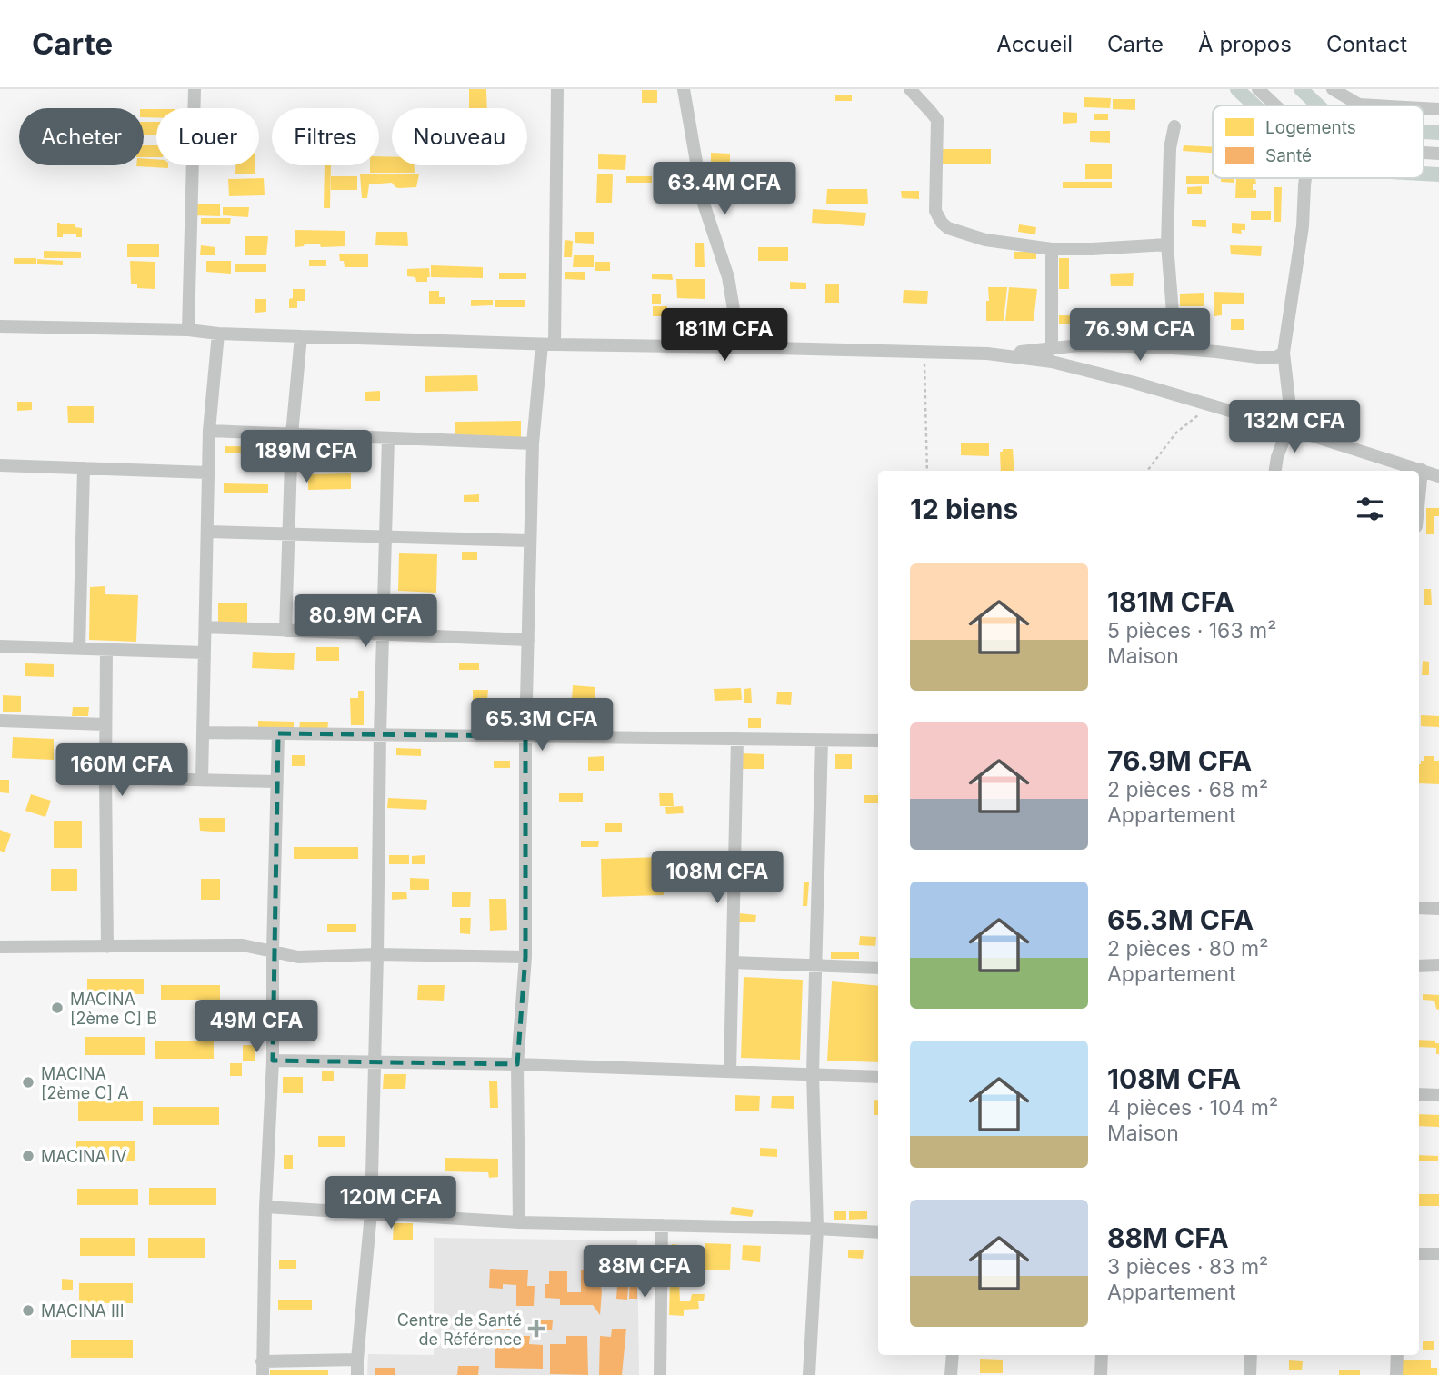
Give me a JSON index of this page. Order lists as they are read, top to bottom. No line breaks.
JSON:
{"places":{"other":["MACINA [2ème C] B","MACINA [2ème C] A","MACINA IV","MACINA III"],"health":["Centre de Santé de Référence"]},"legend":["Logements","Santé"],"page":{"header":"Carte","nav":["Accueil","Carte","À propos","Contact"],"chip":["Acheter","Louer","Filtres","Nouveau"],"price":["63.4M CFA","181M CFA","76.9M CFA","132M CFA","189M CFA","80.9M CFA","65.3M CFA","160M CFA","108M CFA","49M CFA","120M CFA","88M CFA"],"heading":"12 biens","list":[{"name":"181M CFA","note":"5 pièces · 163 m² · Maison"},{"name":"76.9M CFA","note":"2 pièces · 68 m² · Appartement"},{"name":"65.3M CFA","note":"2 pièces · 80 m² · Appartement"},{"name":"108M CFA","note":"4 pièces · 104 m² · Maison"},{"name":"88M CFA","note":"3 pièces · 83 m² · Appartement"}]}}
